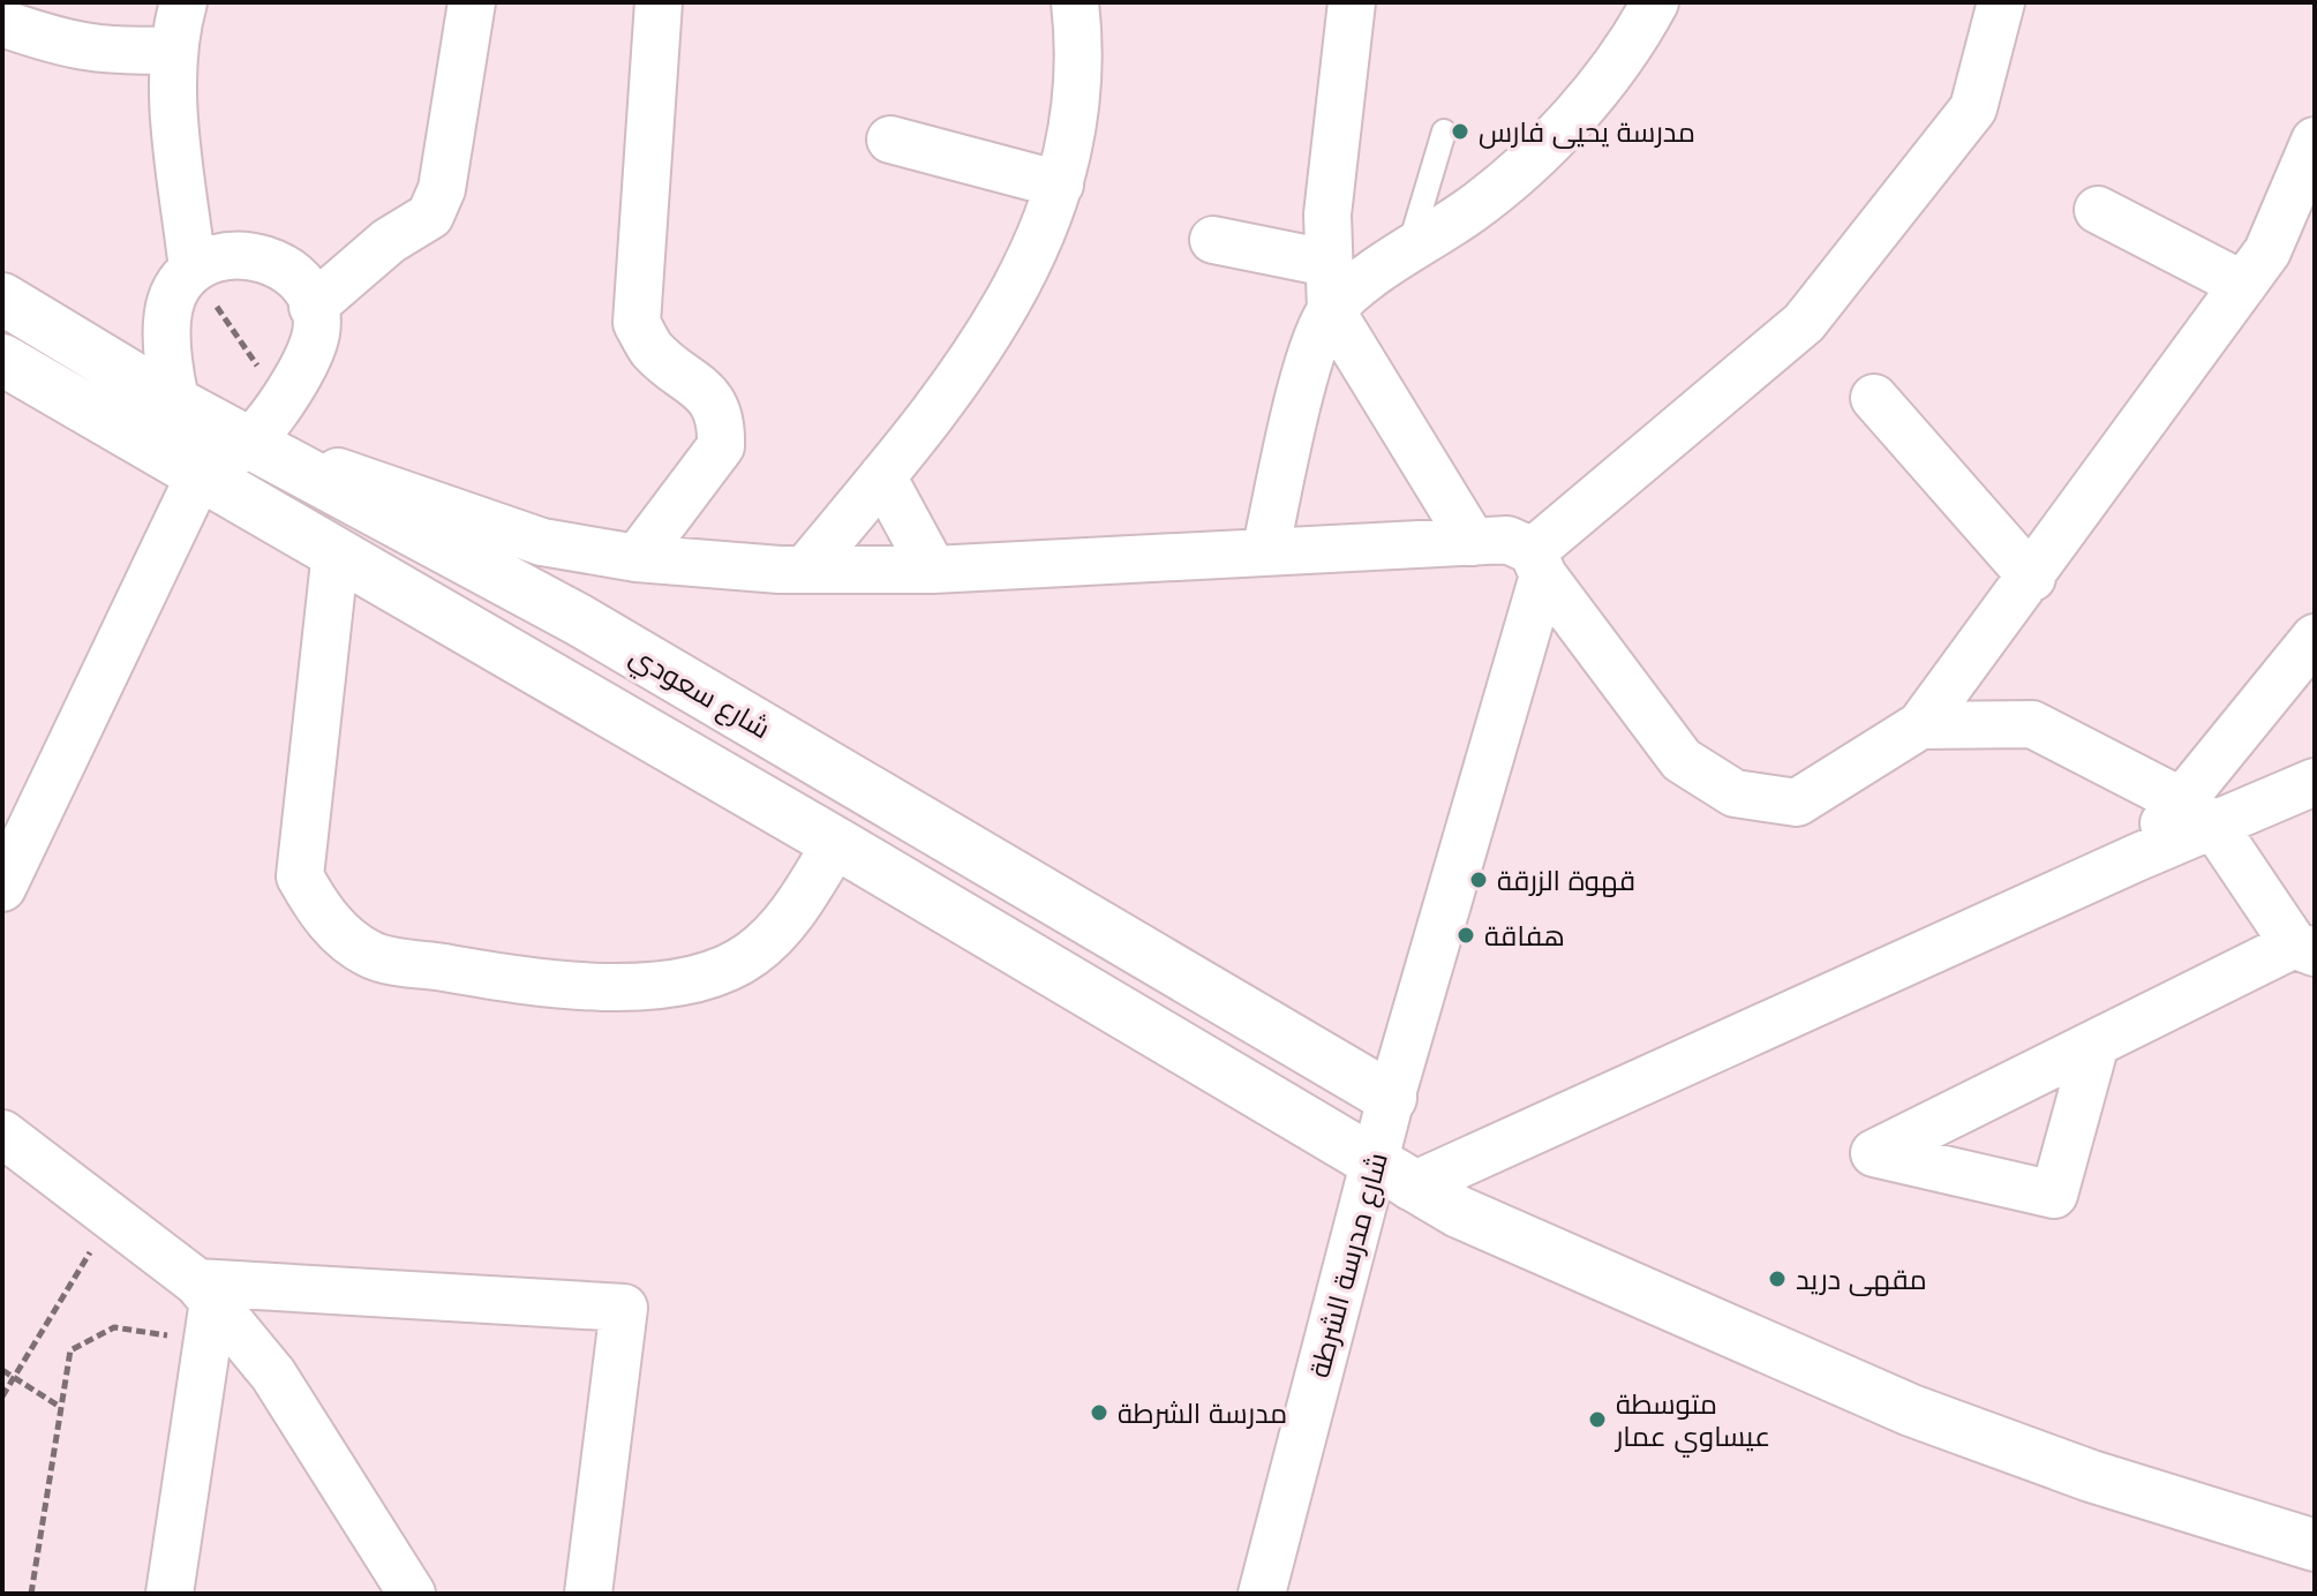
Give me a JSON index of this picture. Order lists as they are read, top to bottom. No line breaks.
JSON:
{"streets":{"main road":["شارع سعودي"],"street":["شارع مدرسة الشرطة"]},"crossings":[["شارع سعودي","شارع مدرسة الشرطة"]],"places":["مدرسة يحيى فارس","قهوة الزرقة","هفاقة","مقهى دريد","مدرسة الشرطة","متوسطة عيساوي عمار"]}
